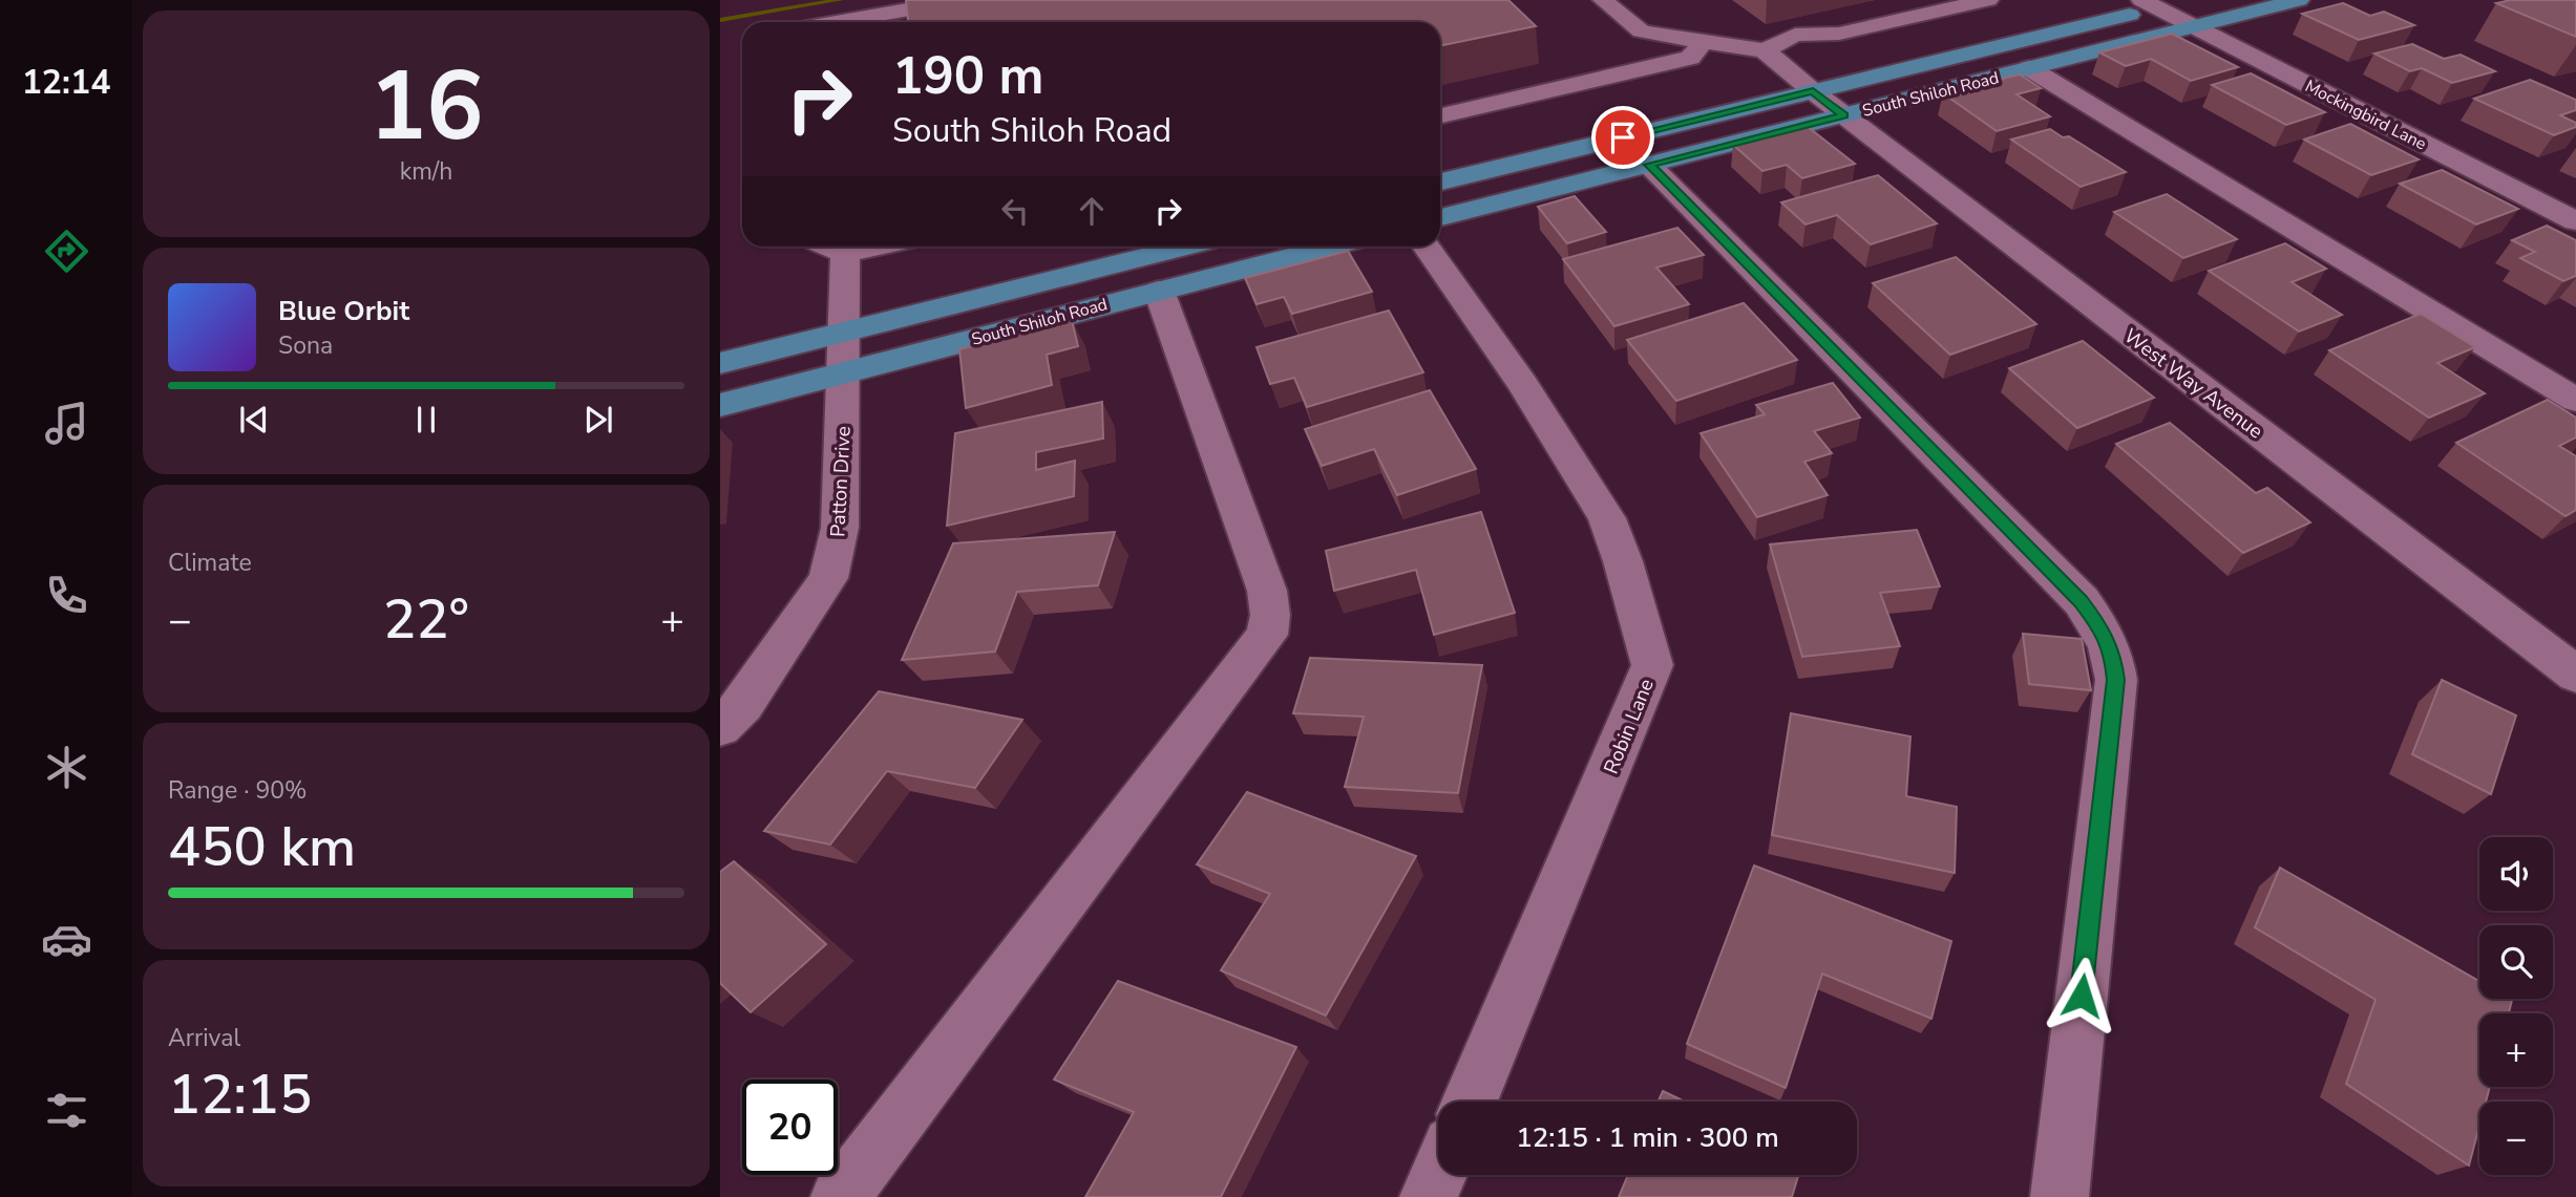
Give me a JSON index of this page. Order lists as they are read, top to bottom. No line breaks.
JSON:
{"streets":{"main road":["South Shiloh Road"],"street":["Mockingbird Lane","West Way Avenue","Patton Drive","Robin Lane"]},"crossings":[["South Shiloh Road","Mockingbird Lane"],["South Shiloh Road","West Way Avenue"],["South Shiloh Road","Patton Drive"]],"page":{"tabs":"12:14","tile":[["16","km/h"],"Climate",["Range · 90%","450 km"],["Arrival","12:15"]],"turn":["190 m","South Shiloh Road"],"song":["Blue Orbit","Sona"],"heat":["−","22°","+"],"map_buttons":["+","−"],"limit":"20","trip":"12:15 · 1 min · 300 m"}}
